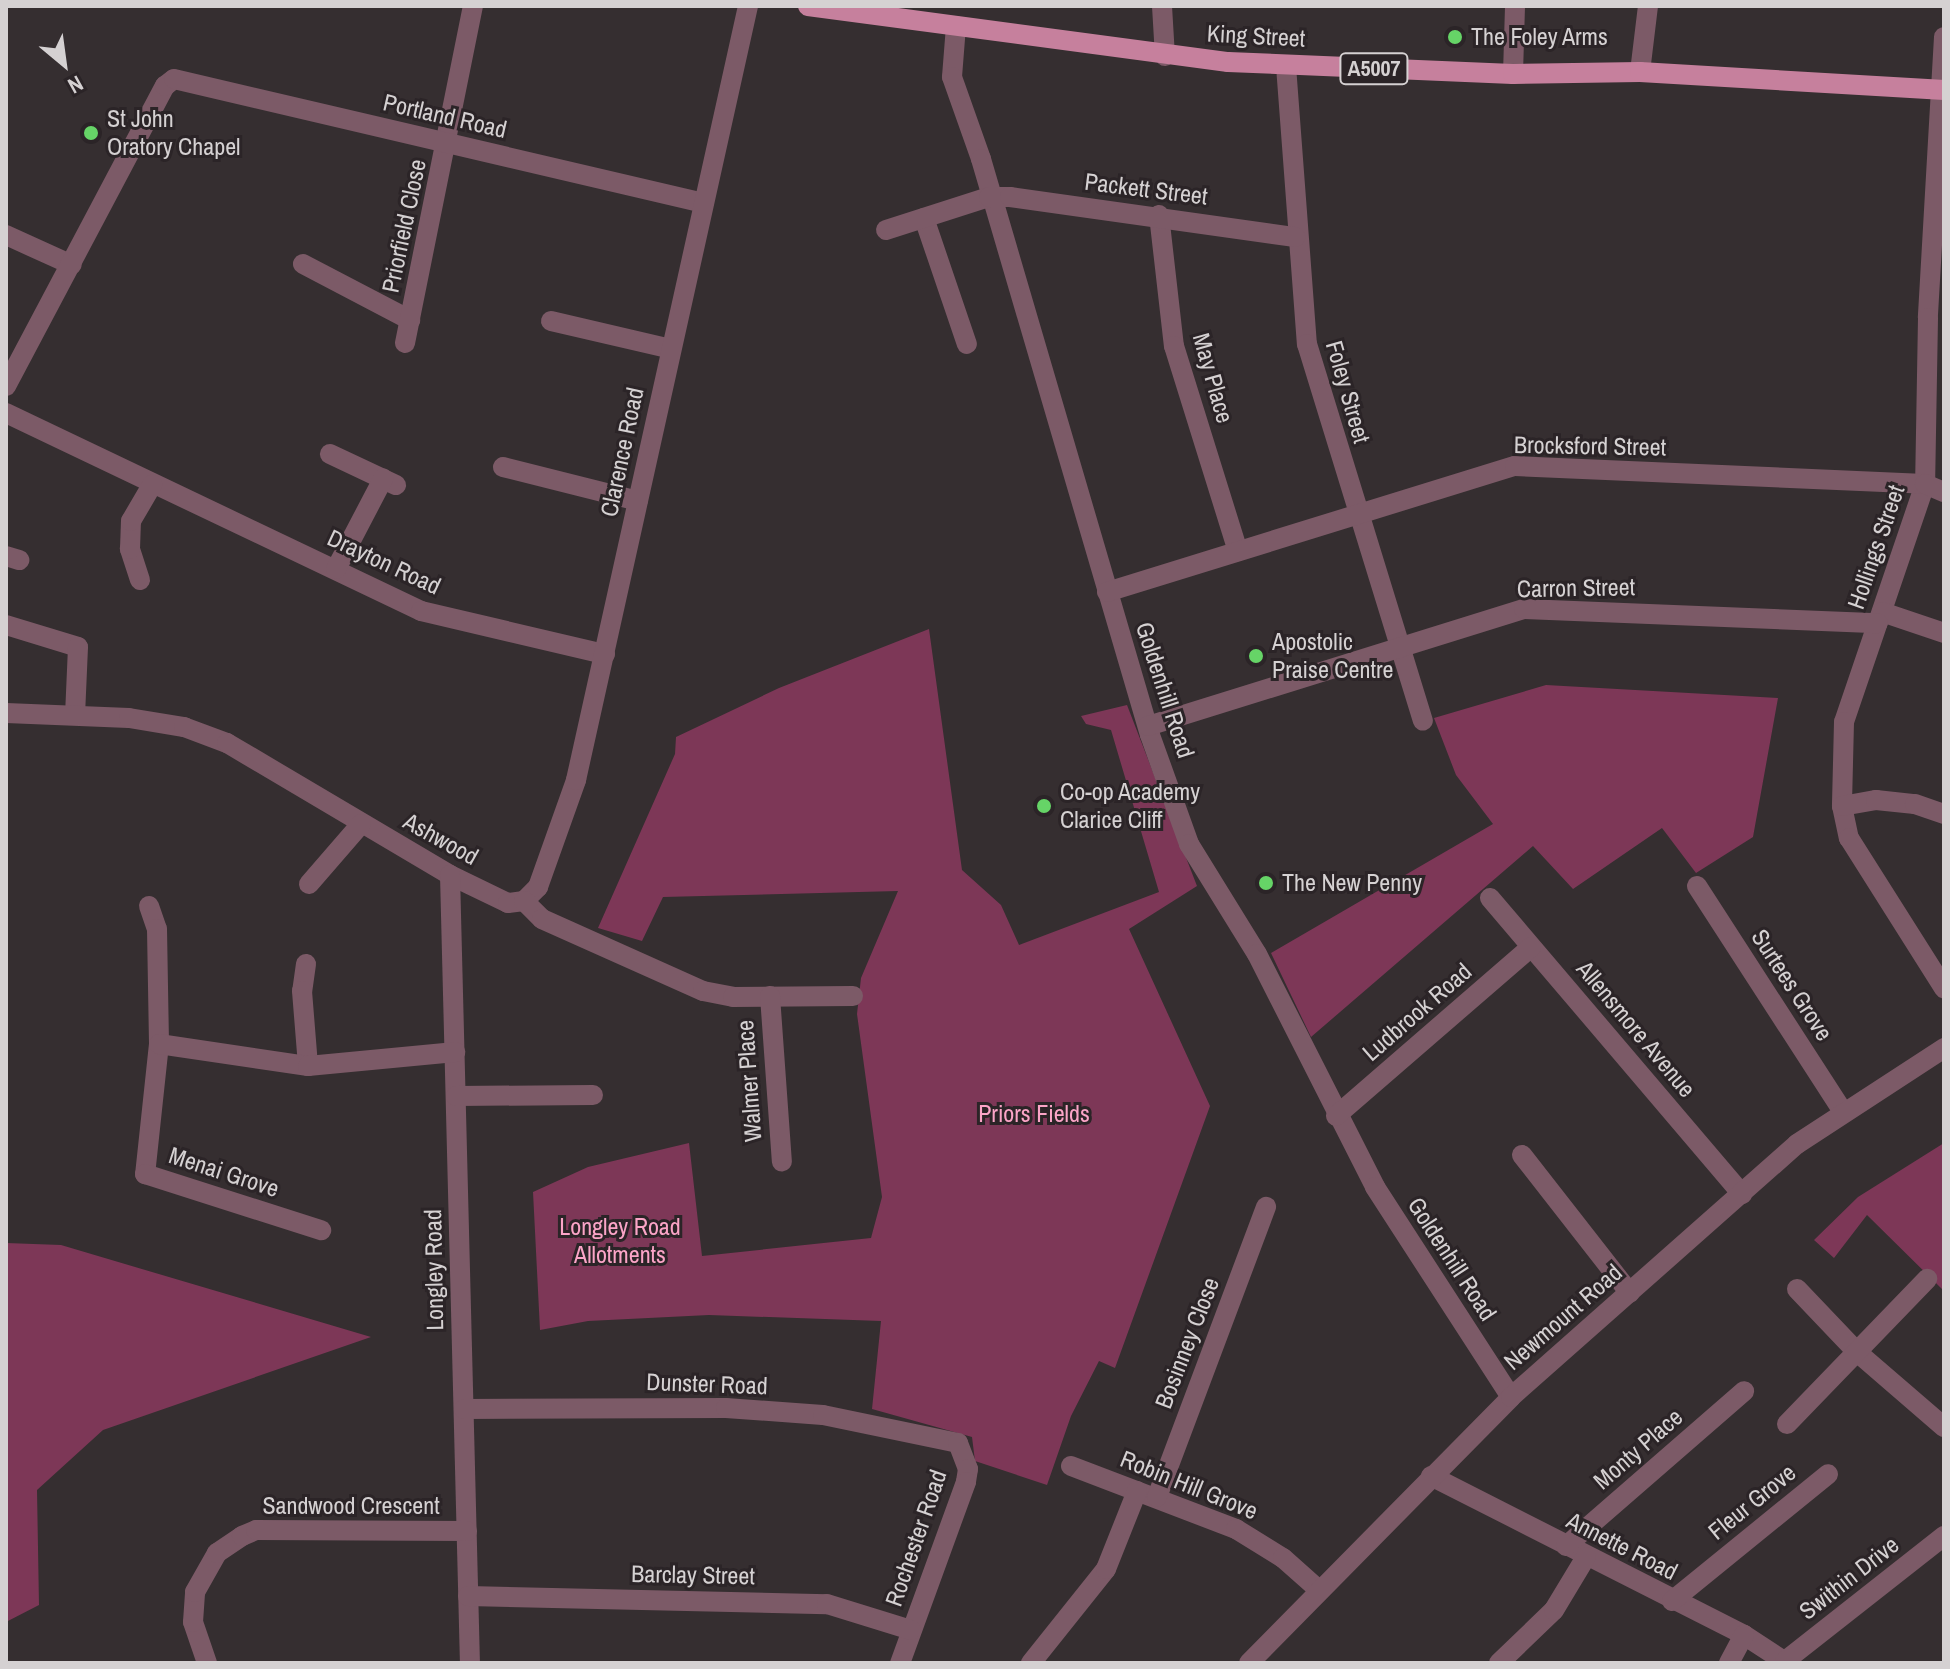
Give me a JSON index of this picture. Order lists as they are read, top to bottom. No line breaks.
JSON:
{"streets":{"main road":["King Street","A5007"],"street":["Portland Road","Packett Street","Priorfield Close","May Place","Foley Street","Brocksford Street","Clarence Road","Hollings Street","Drayton Road","Carron Street","Goldenhill Road","Ashwood","Surtees Grove","Ludbrook Road","Allensmore Avenue","Walmer Place","Menai Grove","Longley Road","Newmount Road","Bosinney Close","Dunster Road","Monty Place","Robin Hill Grove","Fleur Grove","Sandwood Crescent","Rochester Road","Annette Road","Barclay Street","Swithin Drive"]},"crossings":[["King Street","Foley Street"],["King Street","Hollings Street"],["King Street","Goldenhill Road"],["Portland Road","Priorfield Close"],["Portland Road","Clarence Road"],["Packett Street","May Place"],["Packett Street","Foley Street"],["Packett Street","Goldenhill Road"],["May Place","Brocksford Street"],["Foley Street","Brocksford Street"],["Foley Street","Carron Street"],["Brocksford Street","Hollings Street"],["Brocksford Street","Goldenhill Road"],["Clarence Road","Drayton Road"],["Clarence Road","Ashwood"],["Hollings Street","Carron Street"],["Carron Street","Goldenhill Road"],["Goldenhill Road","Ludbrook Road"],["Goldenhill Road","Newmount Road"],["Ashwood","Walmer Place"],["Ashwood","Longley Road"],["Surtees Grove","Newmount Road"],["Ludbrook Road","Allensmore Avenue"],["Allensmore Avenue","Newmount Road"],["Longley Road","Dunster Road"],["Longley Road","Sandwood Crescent"],["Longley Road","Barclay Street"],["Newmount Road","Robin Hill Grove"],["Newmount Road","Annette Road"],["Bosinney Close","Robin Hill Grove"],["Dunster Road","Rochester Road"],["Monty Place","Annette Road"],["Fleur Grove","Annette Road"],["Rochester Road","Barclay Street"],["Annette Road","Swithin Drive"]],"parks":["Priors Fields","Longley Road Allotments"],"places":["The Foley Arms","St John Oratory Chapel","Apostolic Praise Centre","Co-op Academy Clarice Cliff","The New Penny"],"north":"bottom right"}
